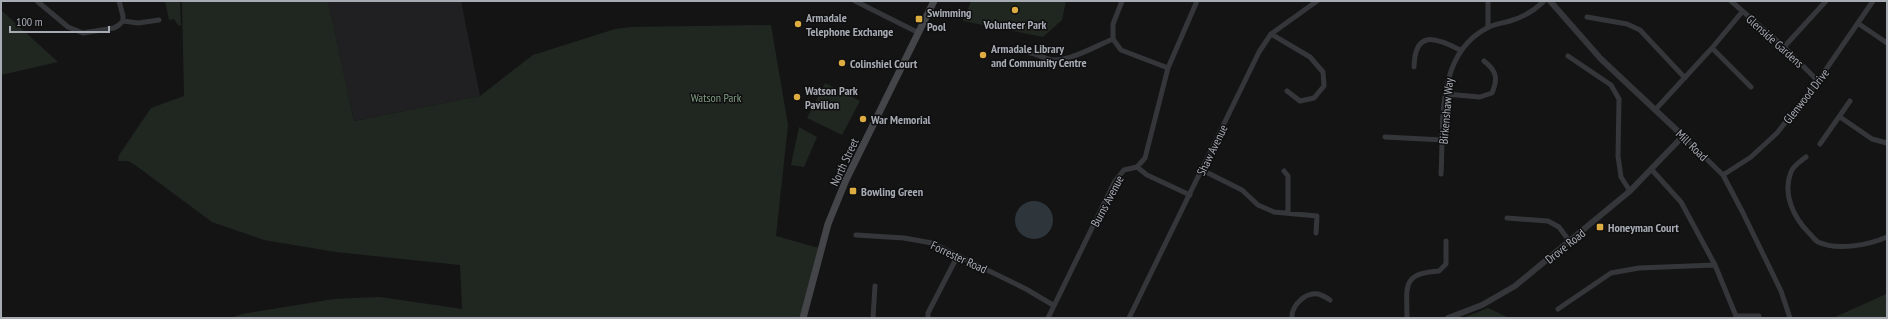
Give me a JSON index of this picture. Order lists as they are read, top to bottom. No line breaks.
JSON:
{"streets":{"main road":["North Street"],"street":["Glenside Gardens","Glenwood Drive","Birkenshaw Way","Mill Road","Shaw Avenue","Burns Avenue","Drove Road","Forrester Road"]},"crossings":[["Glenside Gardens","Glenwood Drive"],["Glenwood Drive","Mill Road"],["Mill Road","Drove Road"],["Burns Avenue","Forrester Road"]],"parks":["Watson Park"],"places":{"other":["Volunteer Park","Armadale Telephone Exchange","Armadale Library and Community Centre","Colinshiel Court","Watson Park Pavilion","War Memorial"],"transit":["Swimming Pool","Bowling Green","Honeyman Court"]},"scale_bar":"100 m"}
